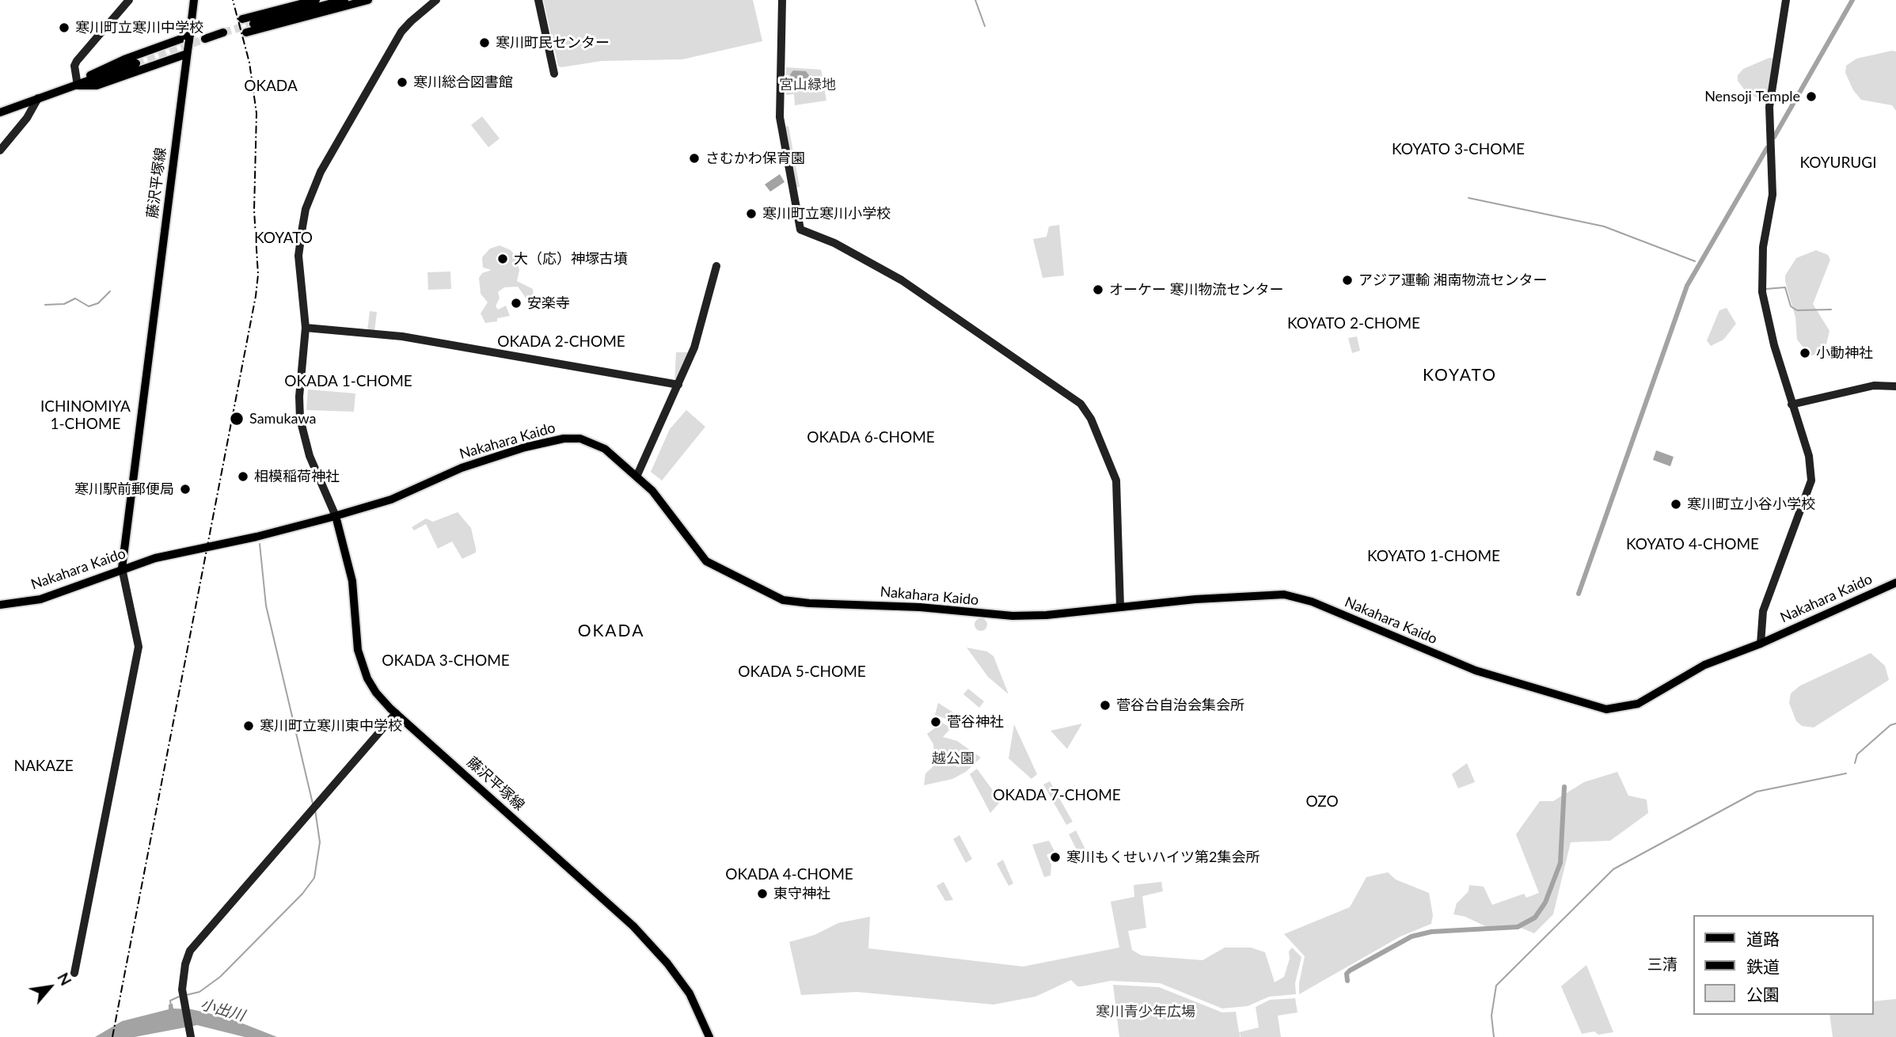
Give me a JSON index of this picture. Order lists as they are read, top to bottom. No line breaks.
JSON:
{"streets":{"main road":["藤沢平塚線","Nakahara Kaido"]},"crossings":[["藤沢平塚線","Nakahara Kaido"]],"districts":["OKADA","KOYATO 3-CHOME","KOYURUGI","KOYATO","KOYATO 2-CHOME","OKADA 2-CHOME","KOYATO","OKADA 1-CHOME","ICHINOMIYA 1-CHOME","OKADA 6-CHOME","KOYATO 4-CHOME","KOYATO 1-CHOME","OKADA","OKADA 3-CHOME","OKADA 5-CHOME","NAKAZE","OKADA 7-CHOME","OZO","OKADA 4-CHOME","三清"],"water":["小出川"],"parks":["宮山緑地","越公園","寒川青少年広場"],"places":["寒川町立寒川中学校","寒川町民センター","寒川総合図書館","Nensoji Temple","さむかわ保育園","寒川町立寒川小学校","大（応）神塚古墳","アジア運輸 湘南物流センター","オーケー 寒川物流センター","安楽寺","小動神社","Samukawa","相模稲荷神社","寒川駅前郵便局","寒川町立小谷小学校","菅谷台自治会集会所","菅谷神社","寒川町立寒川東中学校","寒川もくせいハイツ第2集会所","東守神社"],"legend":["道路","鉄道","公園"],"north":"top right"}
